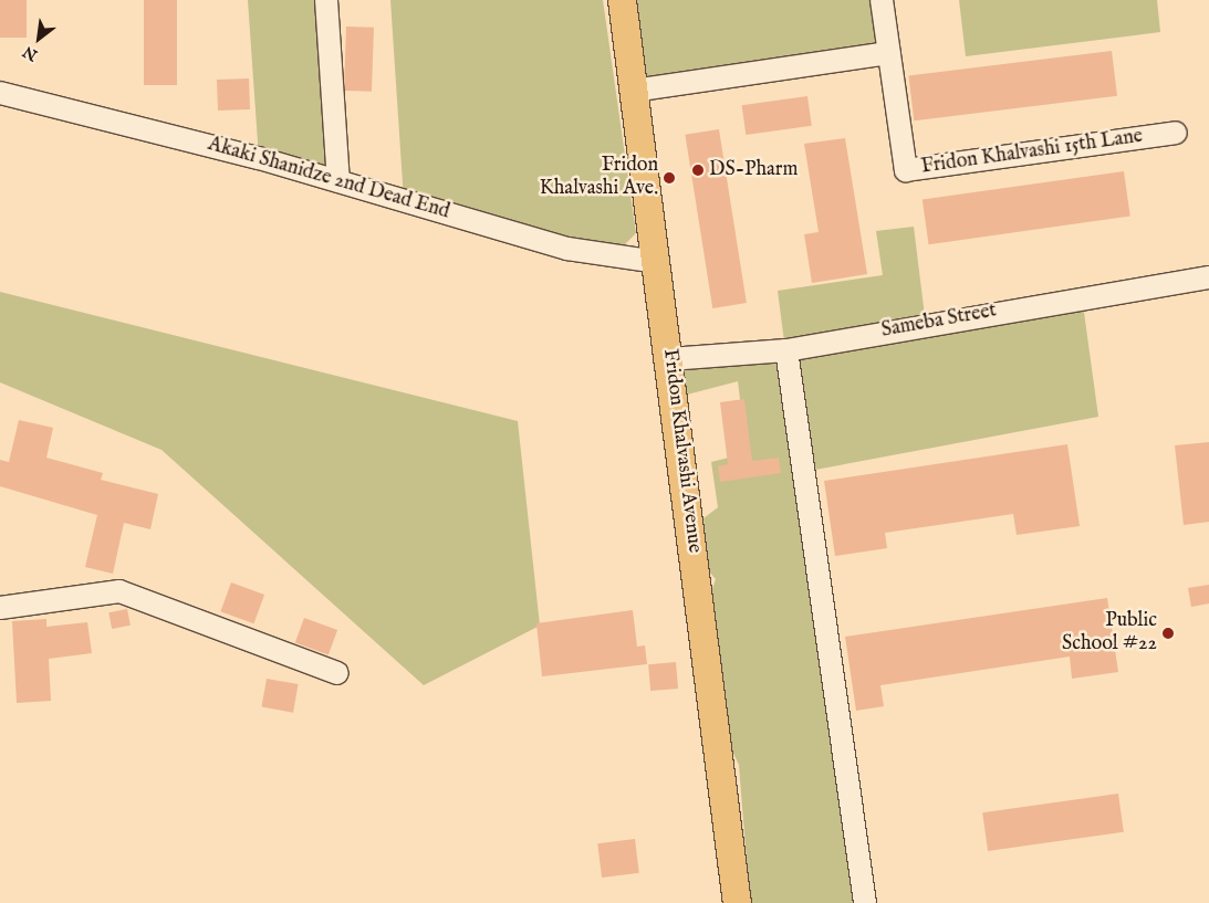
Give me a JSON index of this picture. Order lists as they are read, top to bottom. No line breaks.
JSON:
{"streets":{"main road":["Fridon Khalvashi Avenue"],"street":["Fridon Khalvashi 15th Lane","Akaki Shanidze 2nd Dead End","Sameba Street"]},"crossings":[["Akaki Shanidze 2nd Dead End","Fridon Khalvashi Avenue"],["Sameba Street","Fridon Khalvashi Avenue"]],"places":["DS-Pharm","Fridon Khalvashi Ave.","Public School #22"],"north":"bottom left"}
